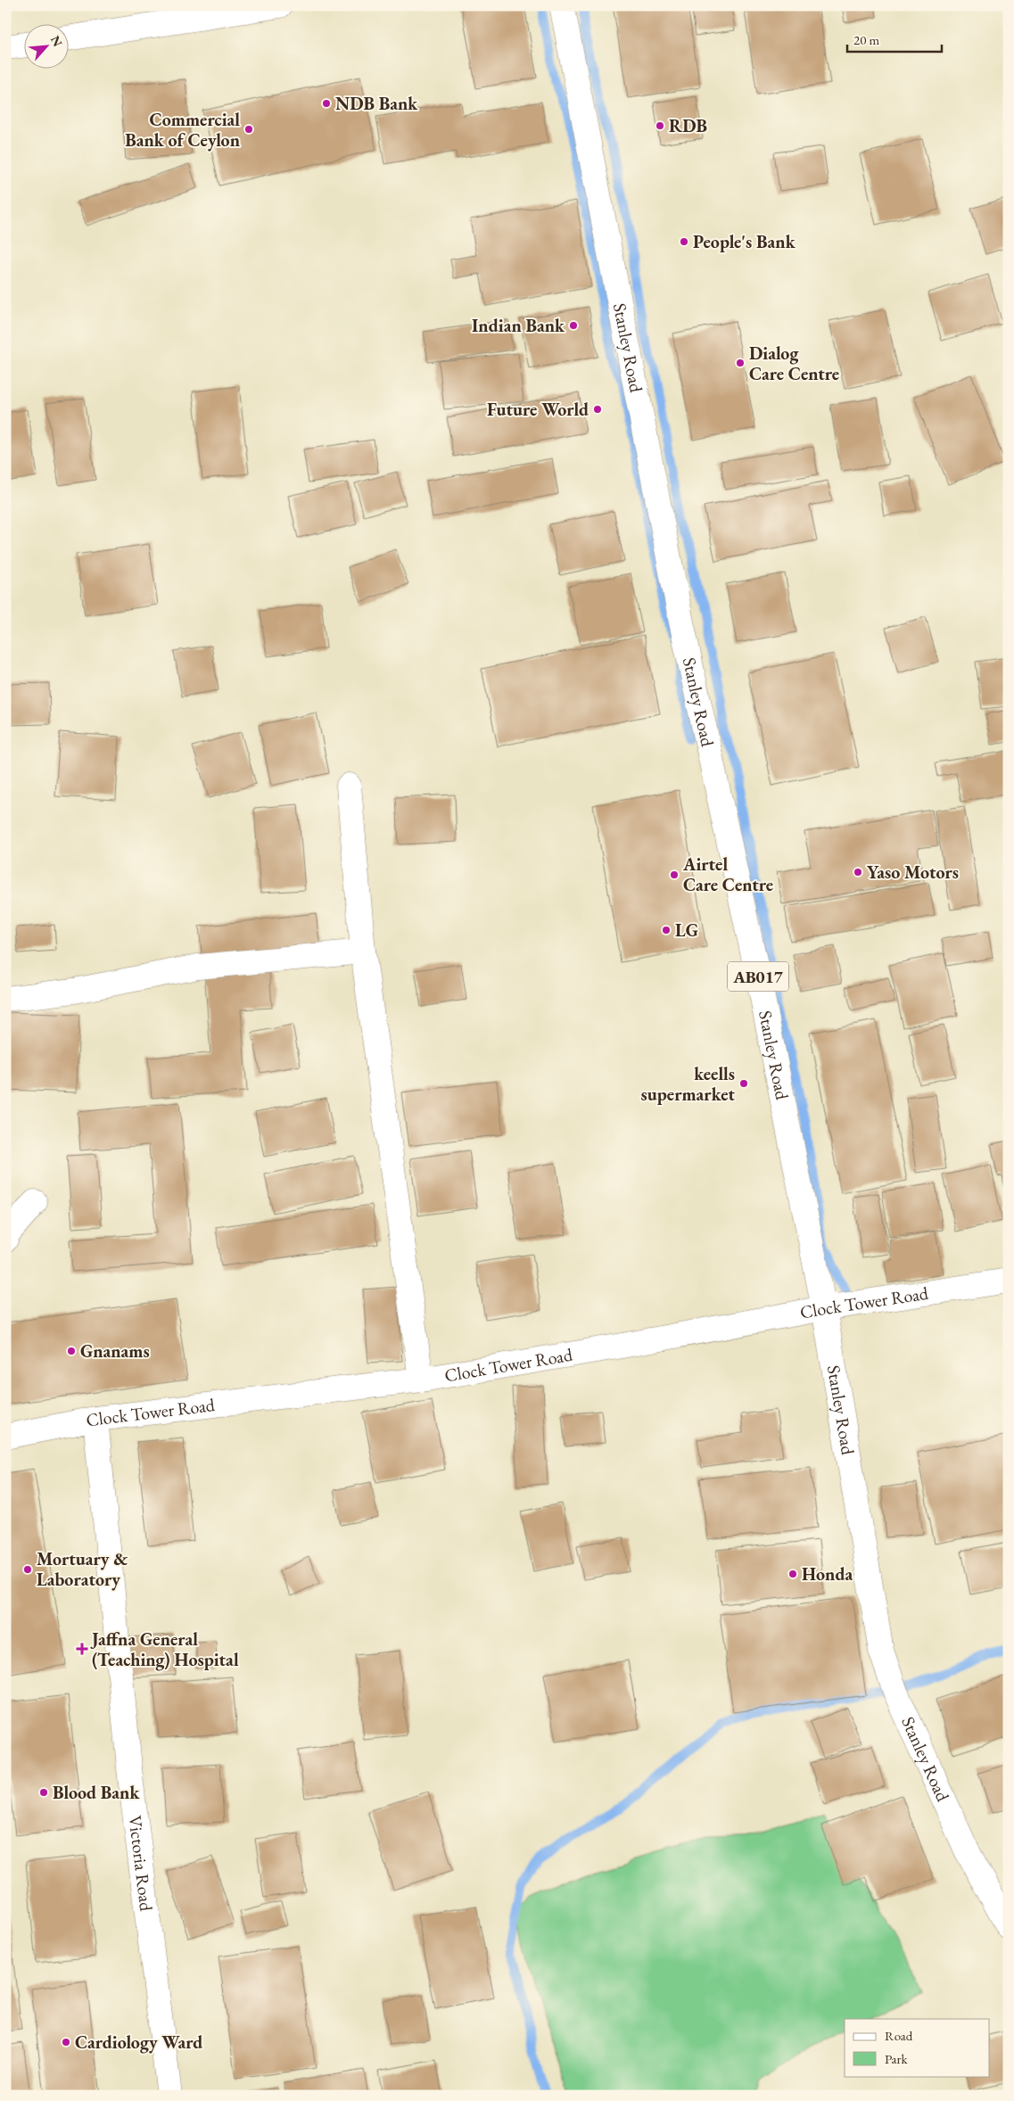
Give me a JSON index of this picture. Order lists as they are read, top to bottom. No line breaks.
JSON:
{"streets":{"main road":["Stanley Road","AB017","Clock Tower Road","Victoria Road"]},"crossings":[["Stanley Road","Clock Tower Road"],["Clock Tower Road","Victoria Road"]],"places":{"other":["NDB Bank","RDB","Commercial Bank of Ceylon","People's Bank","Indian Bank","Dialog Care Centre","Future World","Yaso Motors","Airtel Care Centre","LG","keells supermarket","Gnanams","Mortuary & Laboratory","Honda","Blood Bank","Cardiology Ward"],"health":["Jaffna General (Teaching) Hospital"]},"legend":["Road","Park"],"scale_bar":"20 m","north":"top right"}
